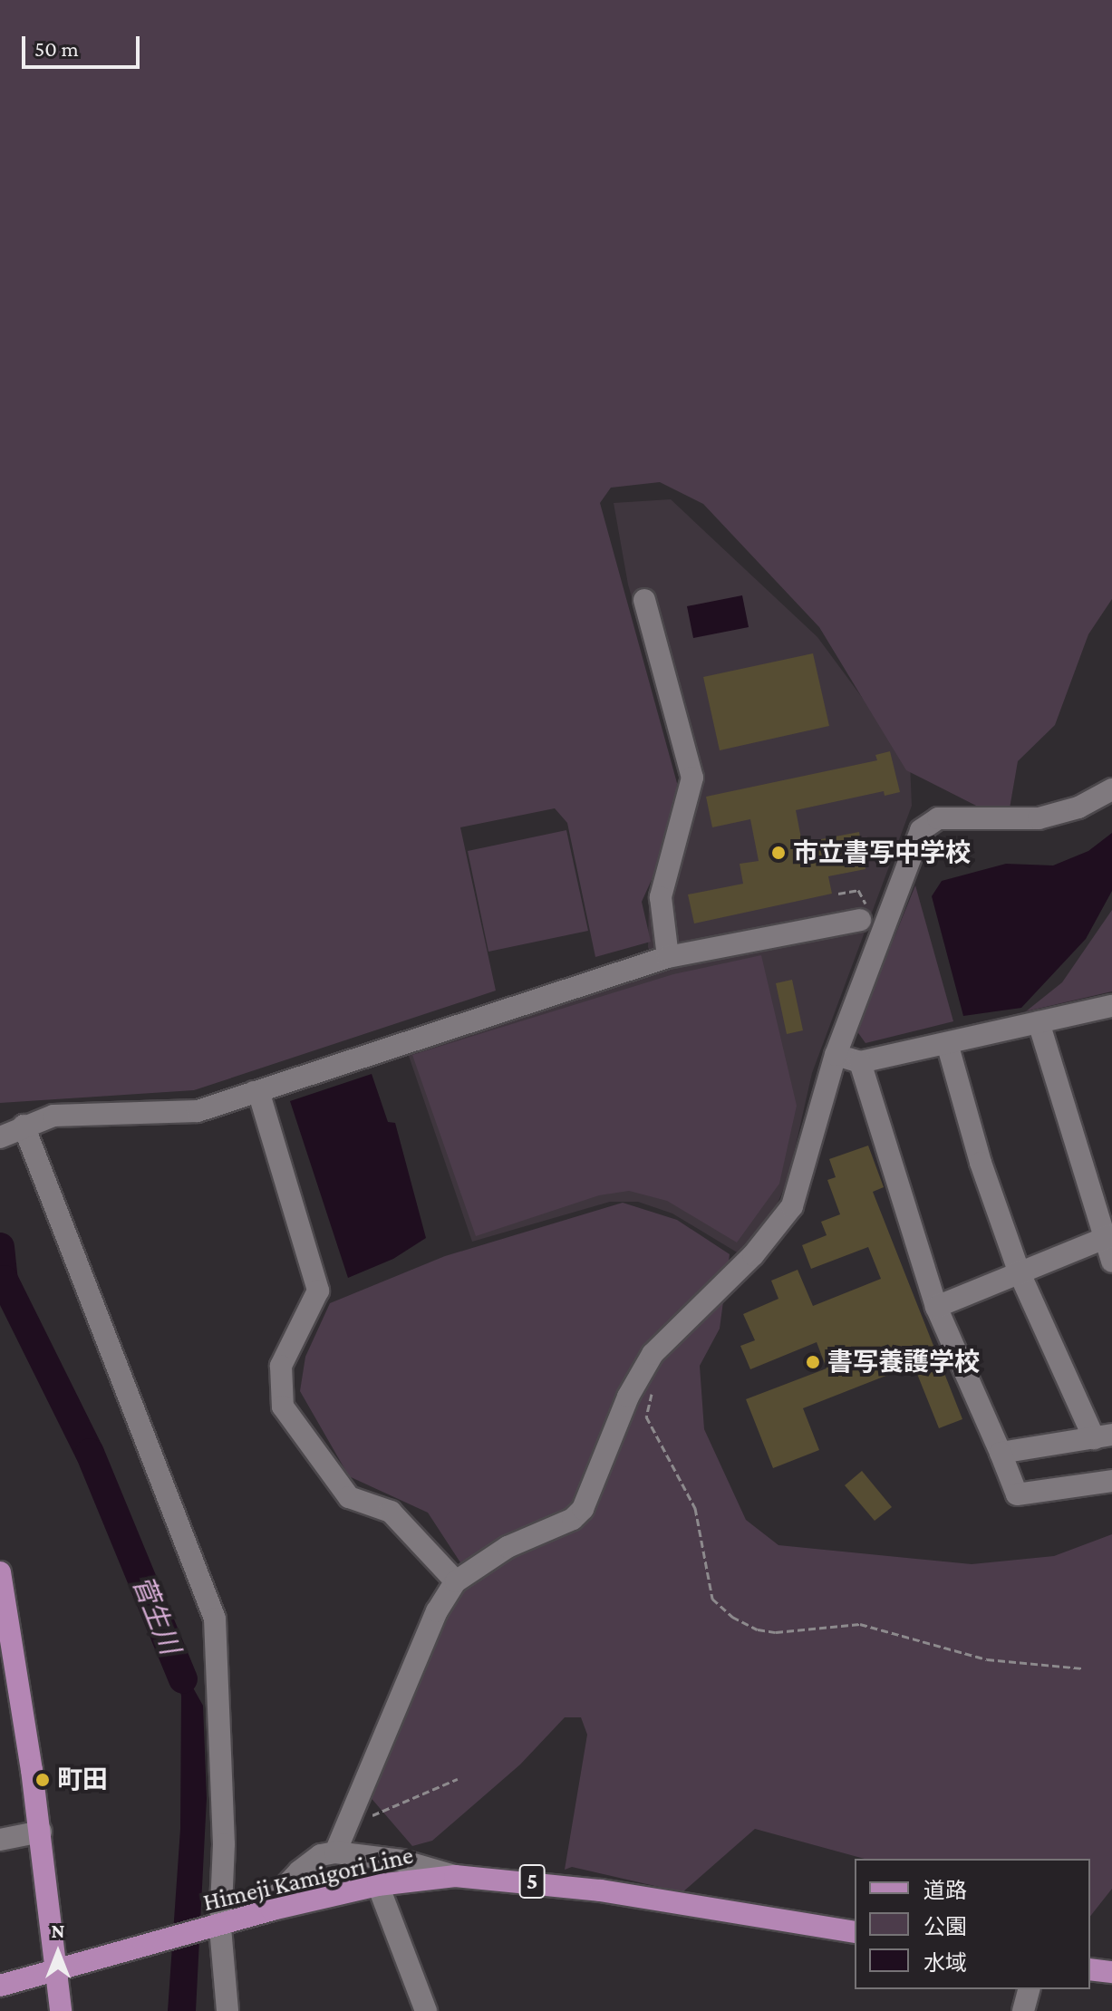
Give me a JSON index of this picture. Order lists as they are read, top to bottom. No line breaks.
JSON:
{"streets":{"main road":["Himeji Kamigori Line","5"]},"water":["菅生川"],"places":["市立書写中学校","書写養護学校","町田"],"legend":["道路","公園","水域"],"scale_bar":"50 m","north":"top"}
